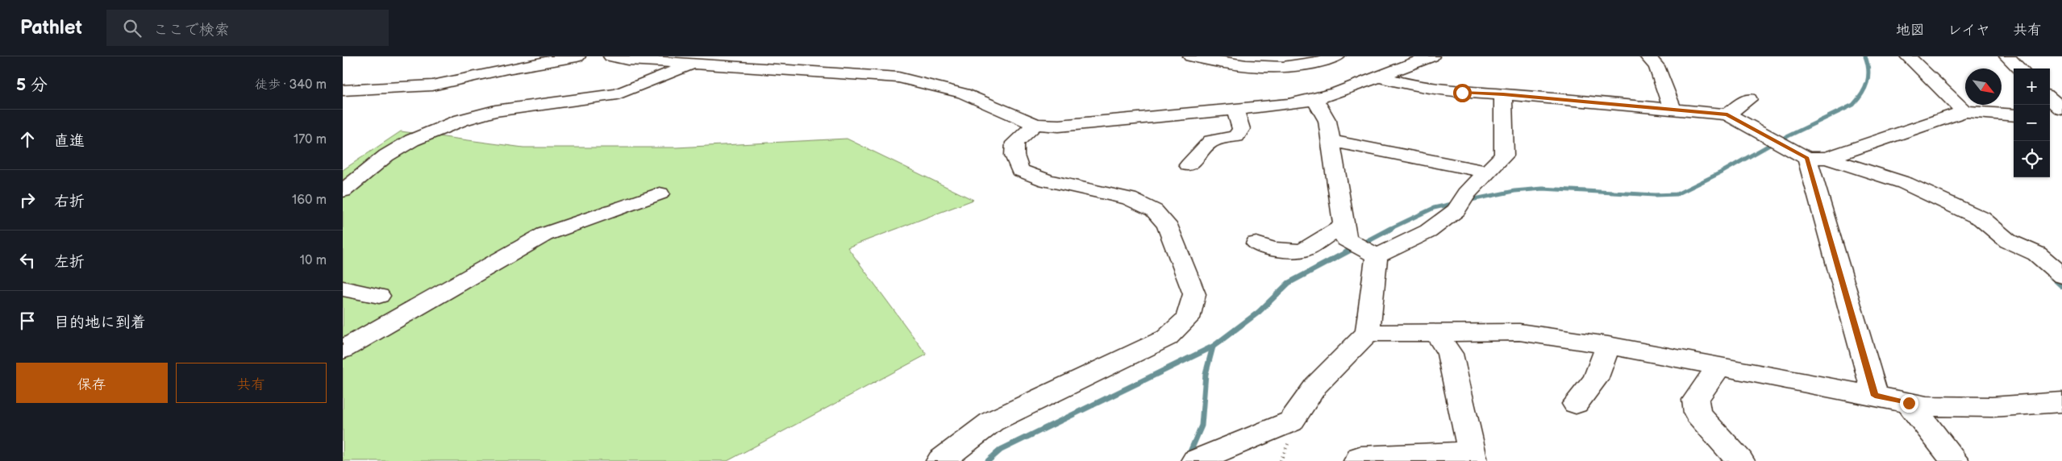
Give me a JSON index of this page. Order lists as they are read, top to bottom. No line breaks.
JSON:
{"north":"bottom right","page":{"header":"Pathlet","search":"ここで検索","nav":["地図","レイヤ","共有"],"heading":["5 分","徒歩 · 340 m"],"map_buttons":["+","−"],"list":[["直進","170 m"],["右折","160 m"],["左折","10 m"],"目的地に到着"],"buttons":["保存","共有"]}}
